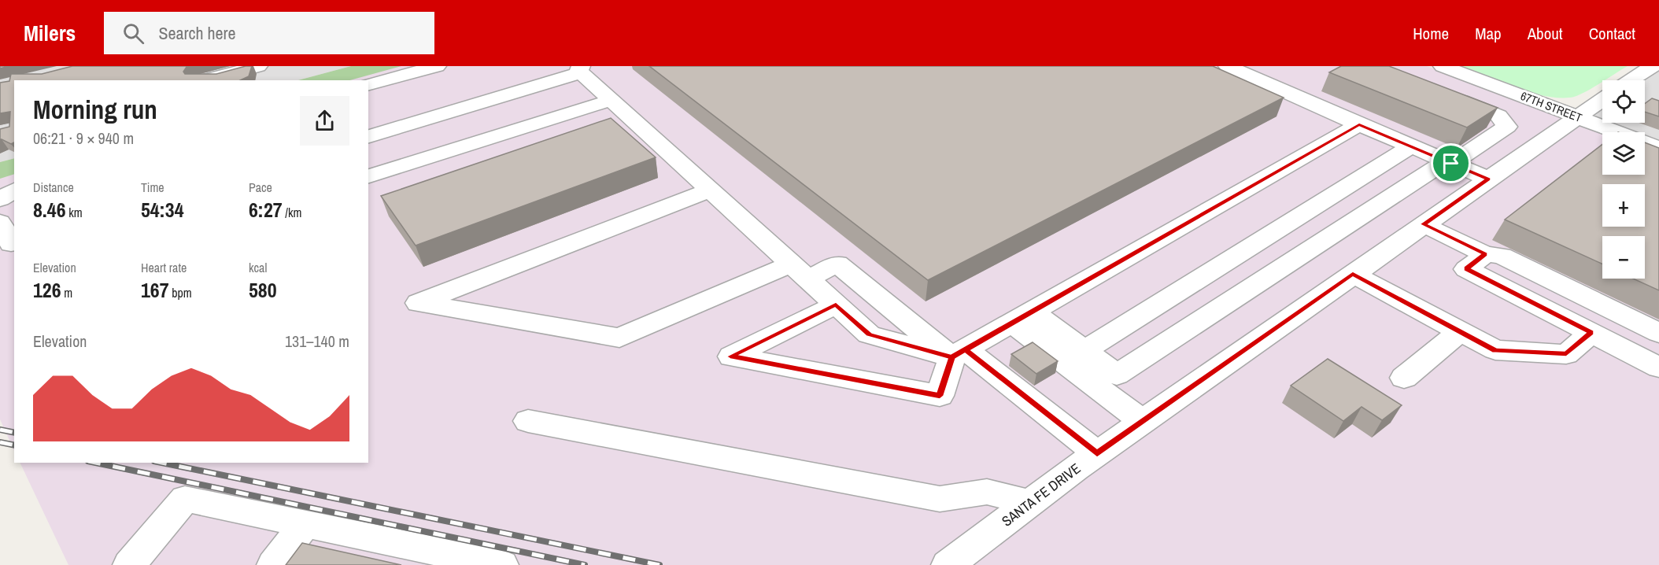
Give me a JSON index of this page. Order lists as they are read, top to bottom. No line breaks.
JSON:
{"streets":{"street":["67TH STREET","SANTA FE DRIVE"]},"crossings":[["67TH STREET","SANTA FE DRIVE"]],"page":{"header":"Milers","search":"Search here","nav":["Home","Map","About","Contact"],"map_buttons":["+","−"],"heading":["Morning run","06:21 · 9 × 940 m"],"stats":[["Distance","8.46 km"],["Time","54:34"],["Pace","6:27 /km"],["Elevation","126 m"],["Heart rate","167 bpm"],["kcal","580"]],"chart":["Elevation","131–140 m"]}}
